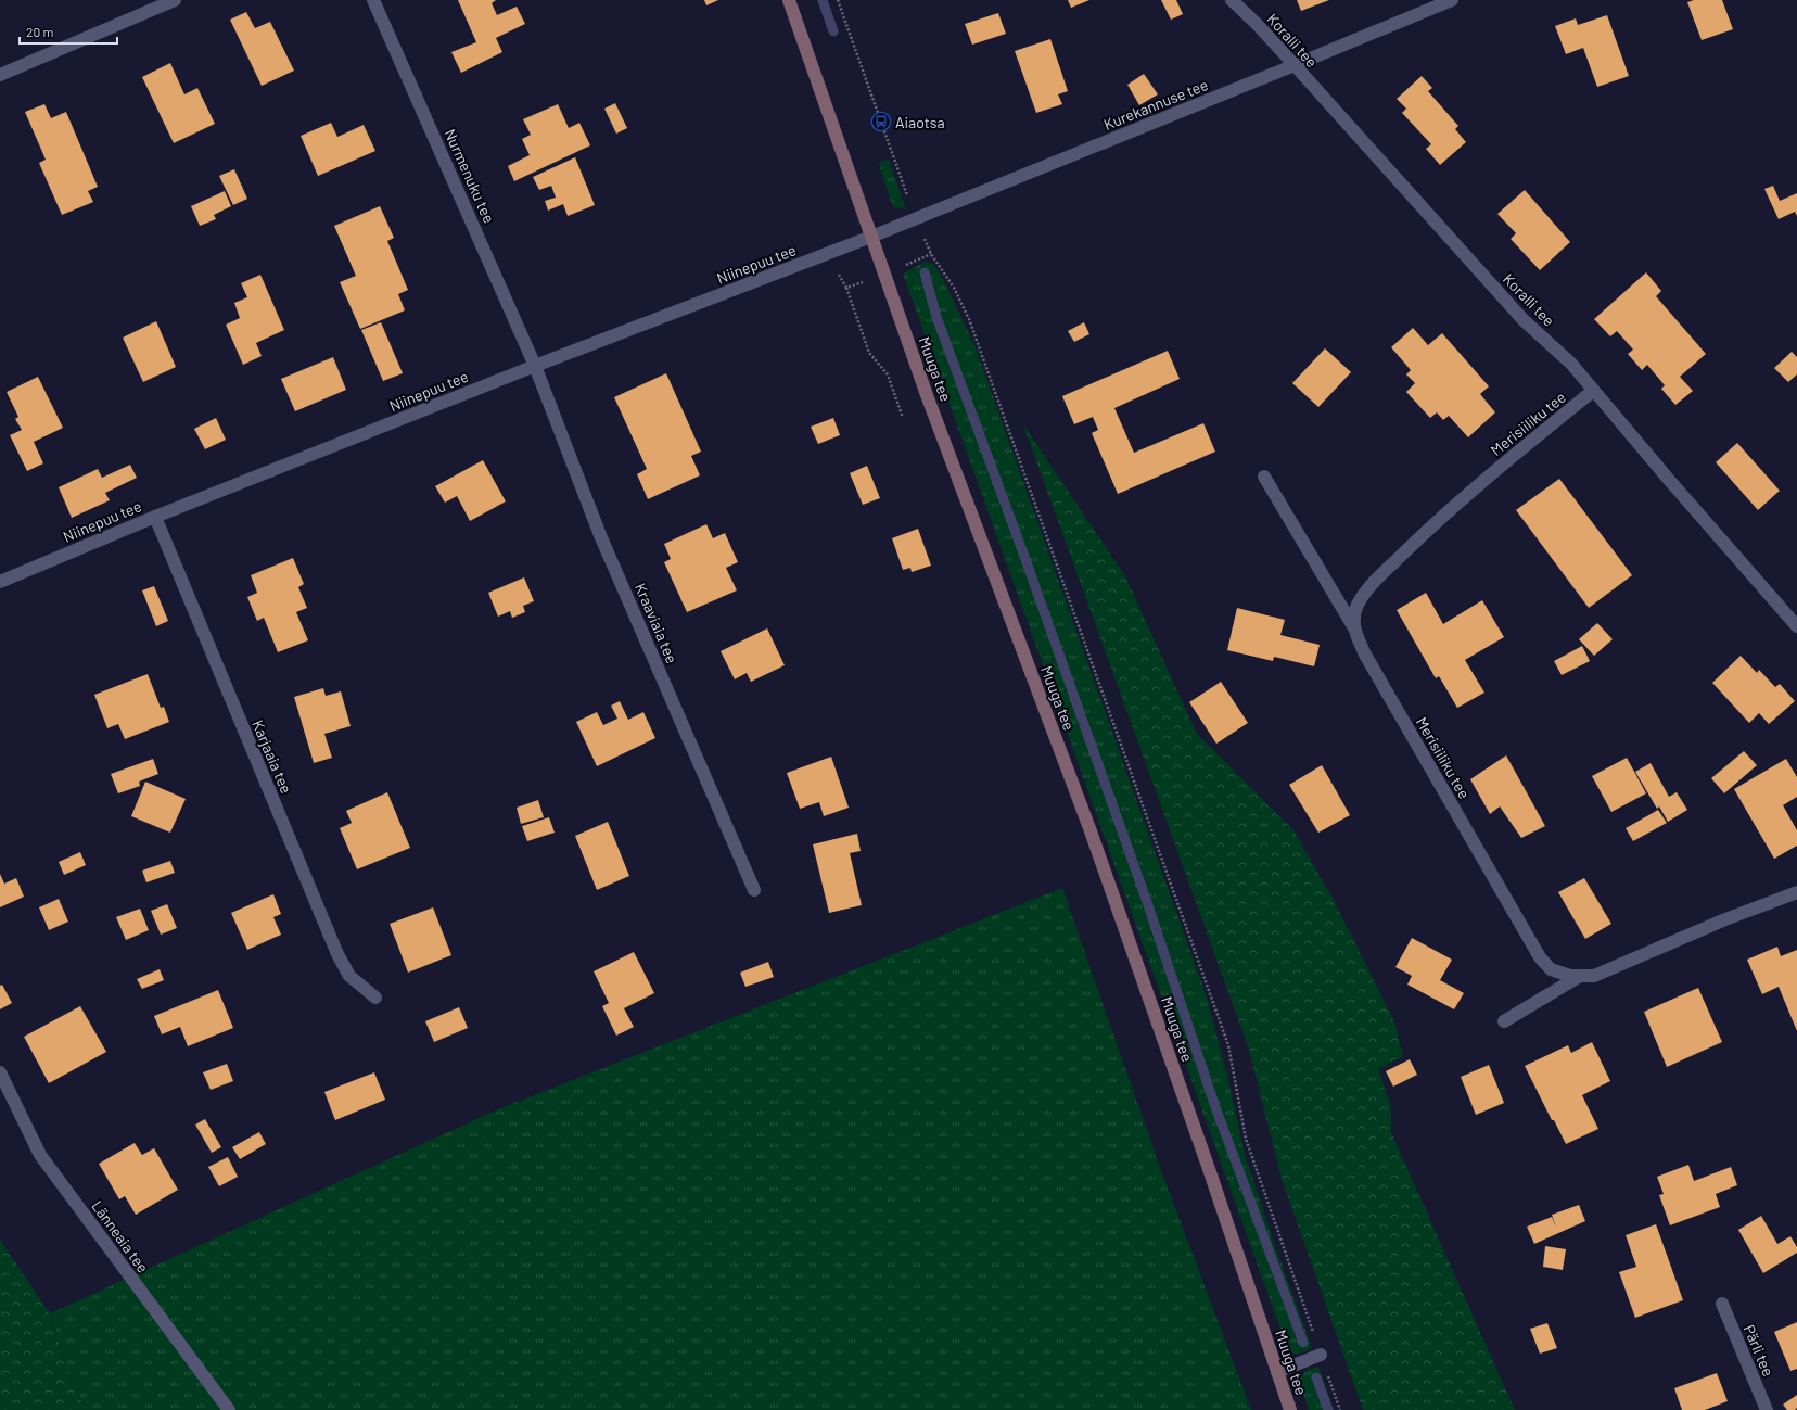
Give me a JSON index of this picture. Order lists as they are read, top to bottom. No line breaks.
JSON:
{"streets":{"street":["Koralli tee","Kurekannuse tee","Nurmenuku tee","Niinepuu tee","Muuga tee","Merisiiliku tee","Kraaviaia tee","Karjaaia tee","Länneaia tee","Pärli tee"]},"crossings":[["Koralli tee","Kurekannuse tee"],["Koralli tee","Merisiiliku tee"],["Kurekannuse tee","Niinepuu tee"],["Kurekannuse tee","Muuga tee"],["Nurmenuku tee","Niinepuu tee"],["Nurmenuku tee","Kraaviaia tee"],["Niinepuu tee","Muuga tee"],["Niinepuu tee","Kraaviaia tee"],["Niinepuu tee","Karjaaia tee"]],"places":{"bus stop":["Aiaotsa"]},"scale_bar":"20 m"}
